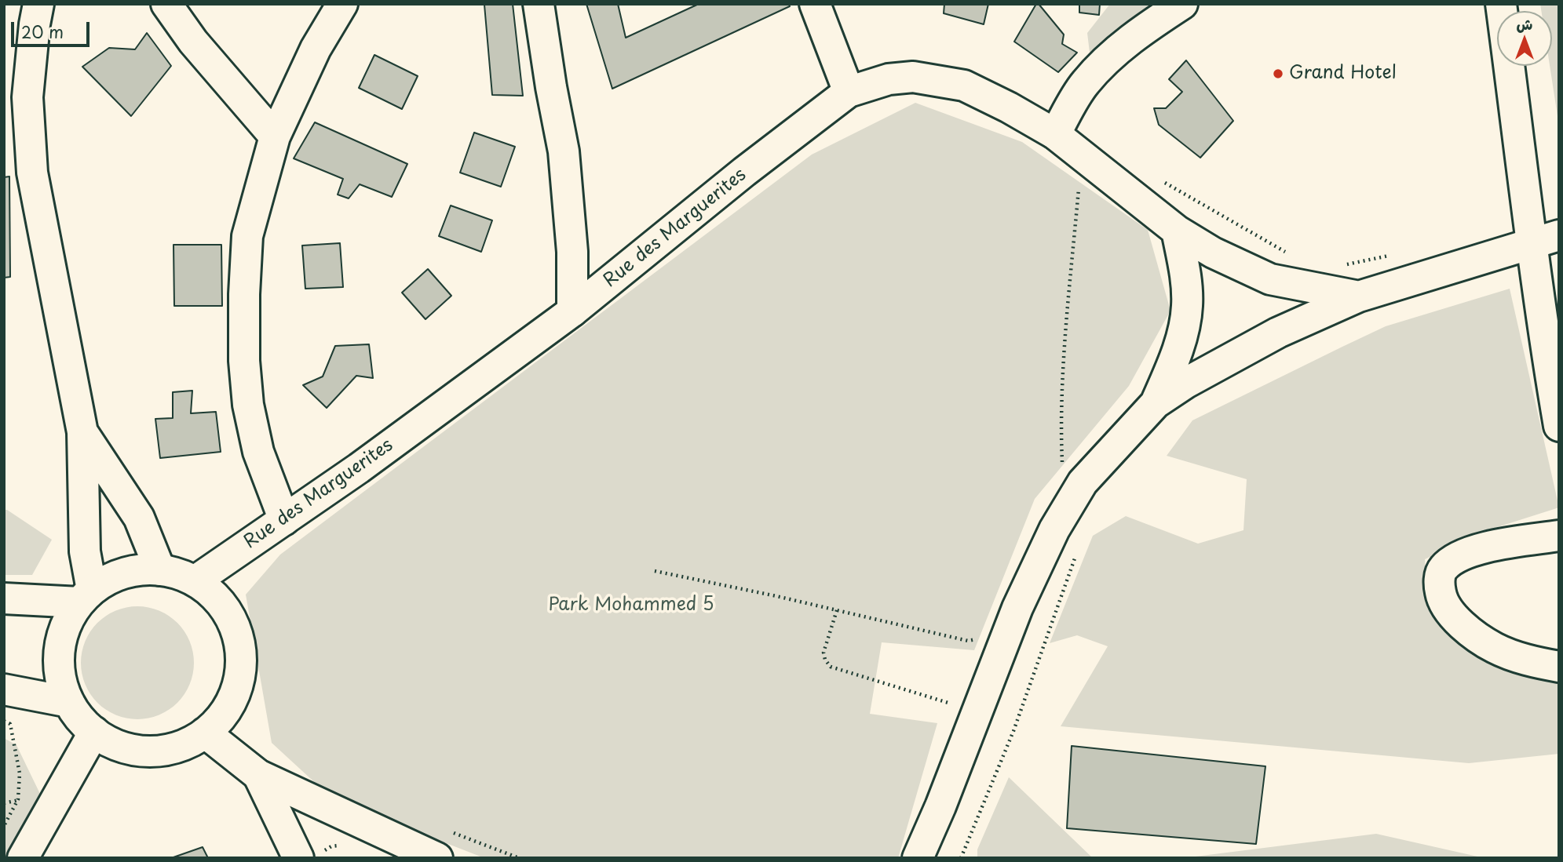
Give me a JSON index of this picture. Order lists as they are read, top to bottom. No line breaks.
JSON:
{"streets":{"main road":["Rue des Marguerites"]},"parks":["Park Mohammed 5"],"places":["Grand Hotel"],"scale_bar":"20 m","north":"top"}
